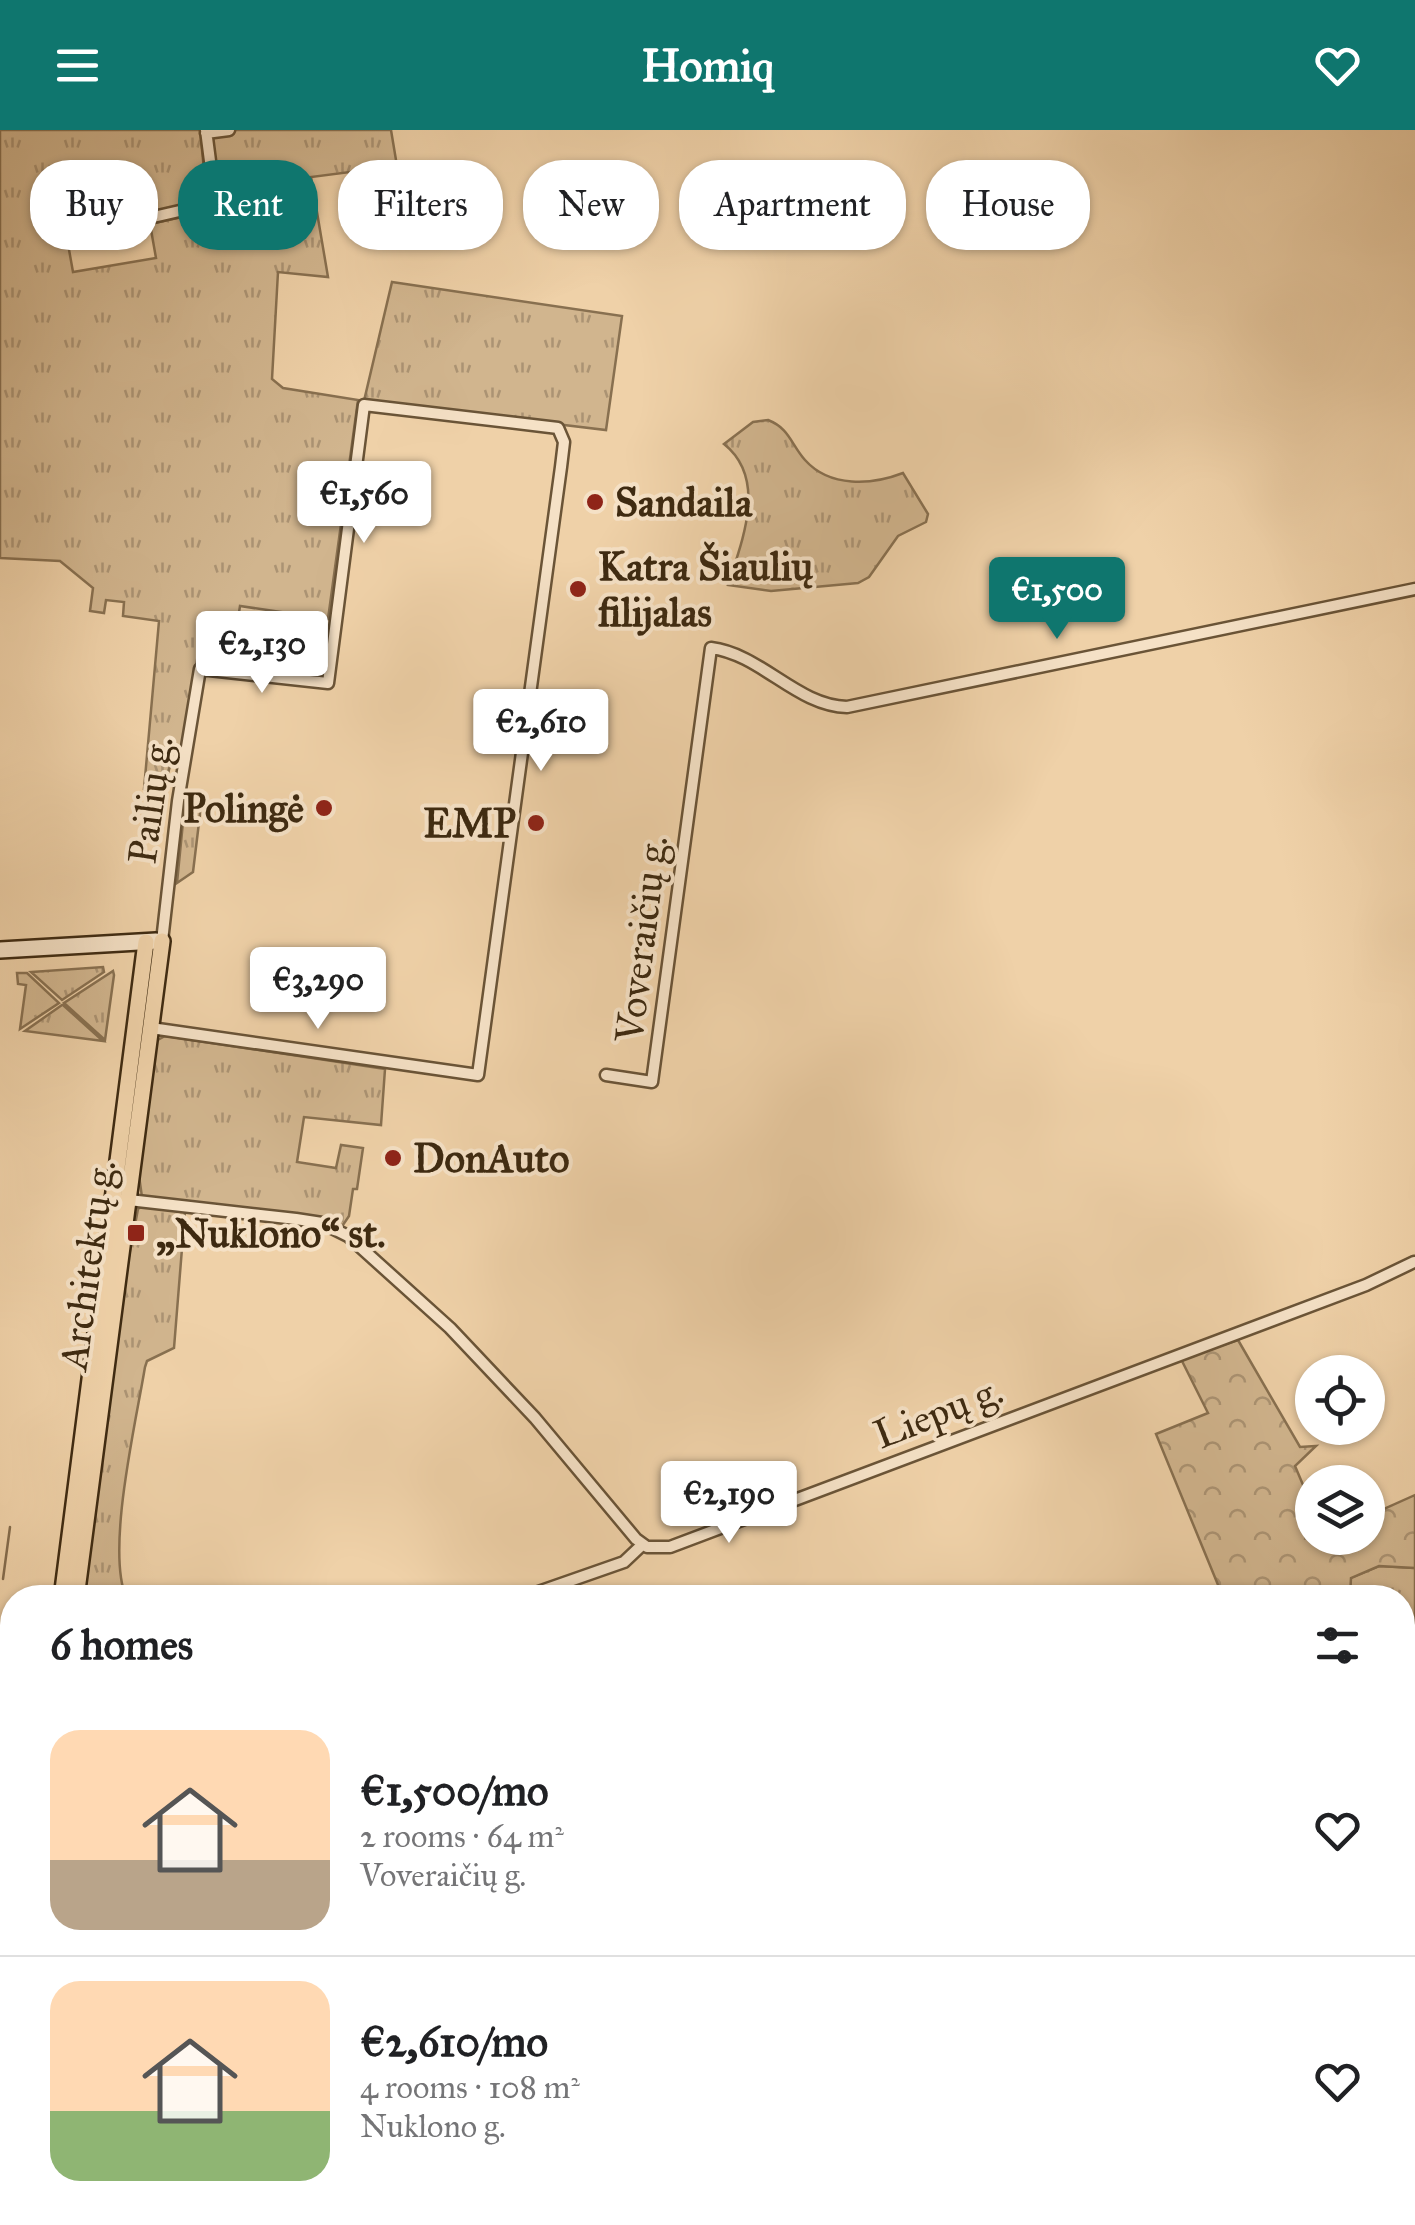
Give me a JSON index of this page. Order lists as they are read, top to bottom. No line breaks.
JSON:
{"streets":{"main road":["Architektų g."],"street":["Pailių g.","Voveraičių g.","Liepų g."]},"crossings":[["Pailių g.","Architektų g."]],"places":{"other":["Sandaila","Katra Šiaulių filijalas","Polingė","EMP","DonAuto"],"transit":["„Nuklono“ st."]},"page":{"header":"Homiq","chip":["Buy","Rent","Filters","New","Apartment","House"],"price":["€1,560","€1,500","€2,130","€2,610","€3,290","€2,190"],"heading":"6 homes","list":[{"name":"€1,500/mo","note":"2 rooms · 64 m² · Voveraičių g."},{"name":"€2,610/mo","note":"4 rooms · 108 m² · Nuklono g."}]}}
